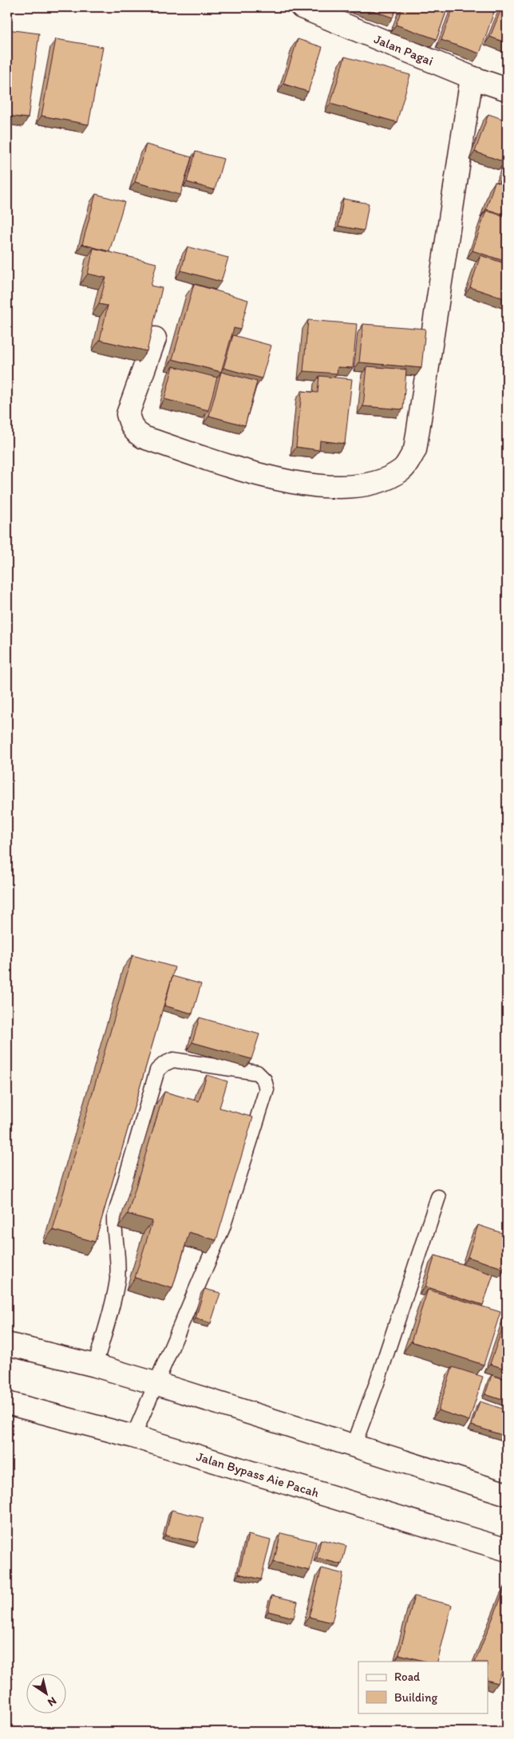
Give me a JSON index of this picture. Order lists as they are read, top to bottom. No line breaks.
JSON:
{"streets":{"main road":["Jalan Pagai","Jalan Bypass Aie Pacah"]},"legend":["Road","Building"],"north":"bottom right"}
